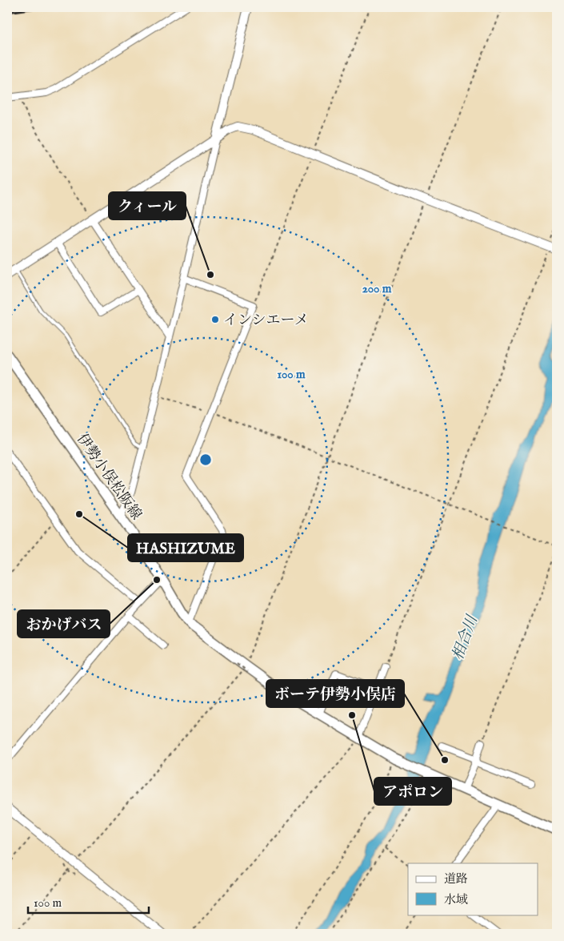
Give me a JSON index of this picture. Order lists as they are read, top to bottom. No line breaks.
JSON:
{"streets":{"main road":["伊勢小俣松阪線"]},"water":["相合川"],"places":["クィール","インシエーメ","HASHIZUME","おかげバス","アポロン","ボーテ伊勢小俣店"],"legend":["道路","水域"],"scale_bar":"100 m","rings":["200 m","100 m"]}
